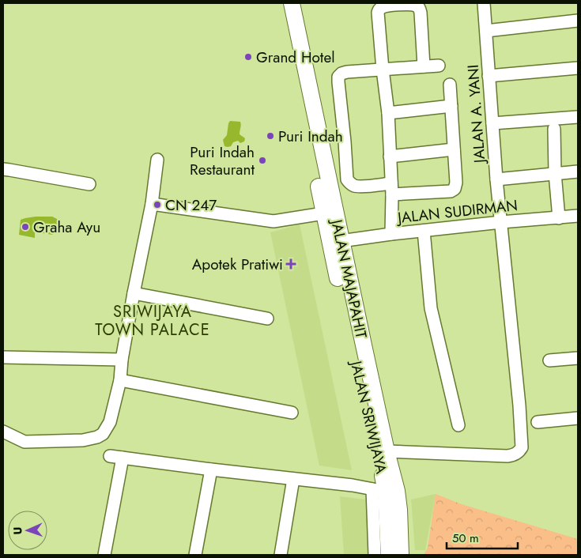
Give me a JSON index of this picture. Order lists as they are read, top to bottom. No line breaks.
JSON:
{"streets":{"main road":["JALAN MAJAPAHIT","JALAN SRIWIJAYA"],"street":["JALAN A. YANI","JALAN SUDIRMAN"]},"crossings":[["JALAN A. YANI","JALAN SUDIRMAN"],["JALAN A. YANI","JALAN MAJAPAHIT"],["JALAN SUDIRMAN","JALAN MAJAPAHIT"],["JALAN MAJAPAHIT","JALAN SRIWIJAYA"]],"districts":["SRIWIJAYA TOWN PALACE"],"places":{"other":["Grand Hotel","Puri Indah","Puri Indah Restaurant","CN 247","Graha Ayu"],"health":["Apotek Pratiwi"]},"scale_bar":"50 m","north":"left"}
